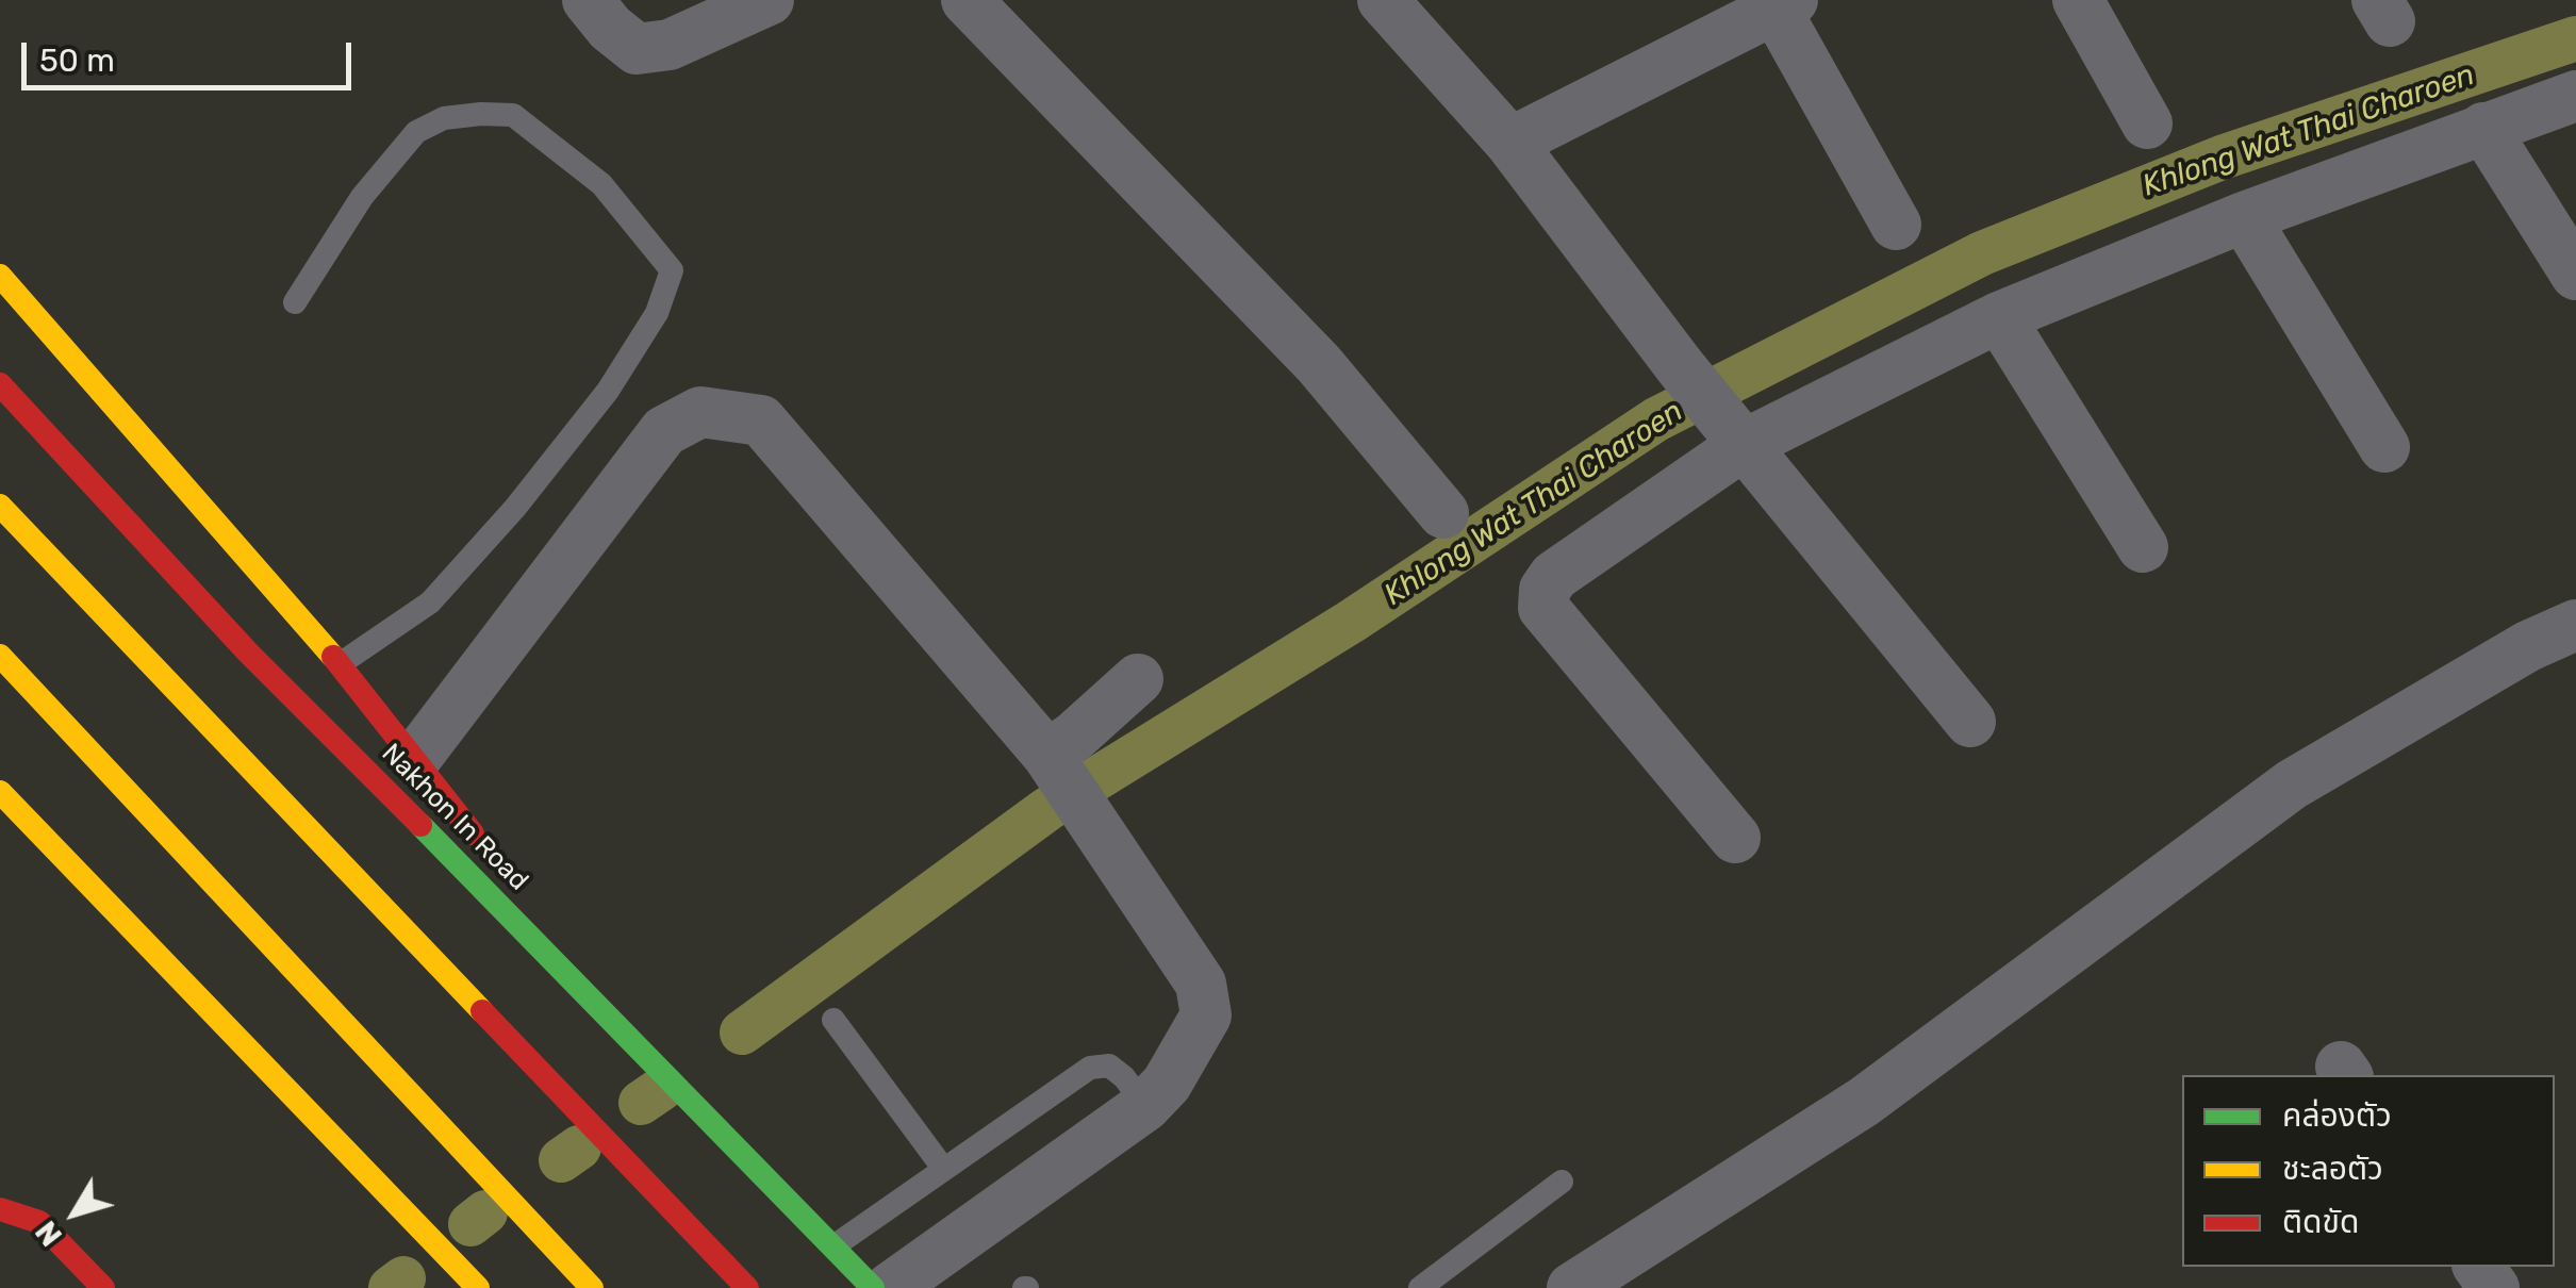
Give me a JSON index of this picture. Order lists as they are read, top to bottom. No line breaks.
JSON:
{"streets":{"main road":["Nakhon In Road"]},"water":["Khlong Wat Thai Charoen"],"legend":["คล่องตัว","ชะลอตัว","ติดขัด"],"scale_bar":"50 m","north":"bottom left"}
